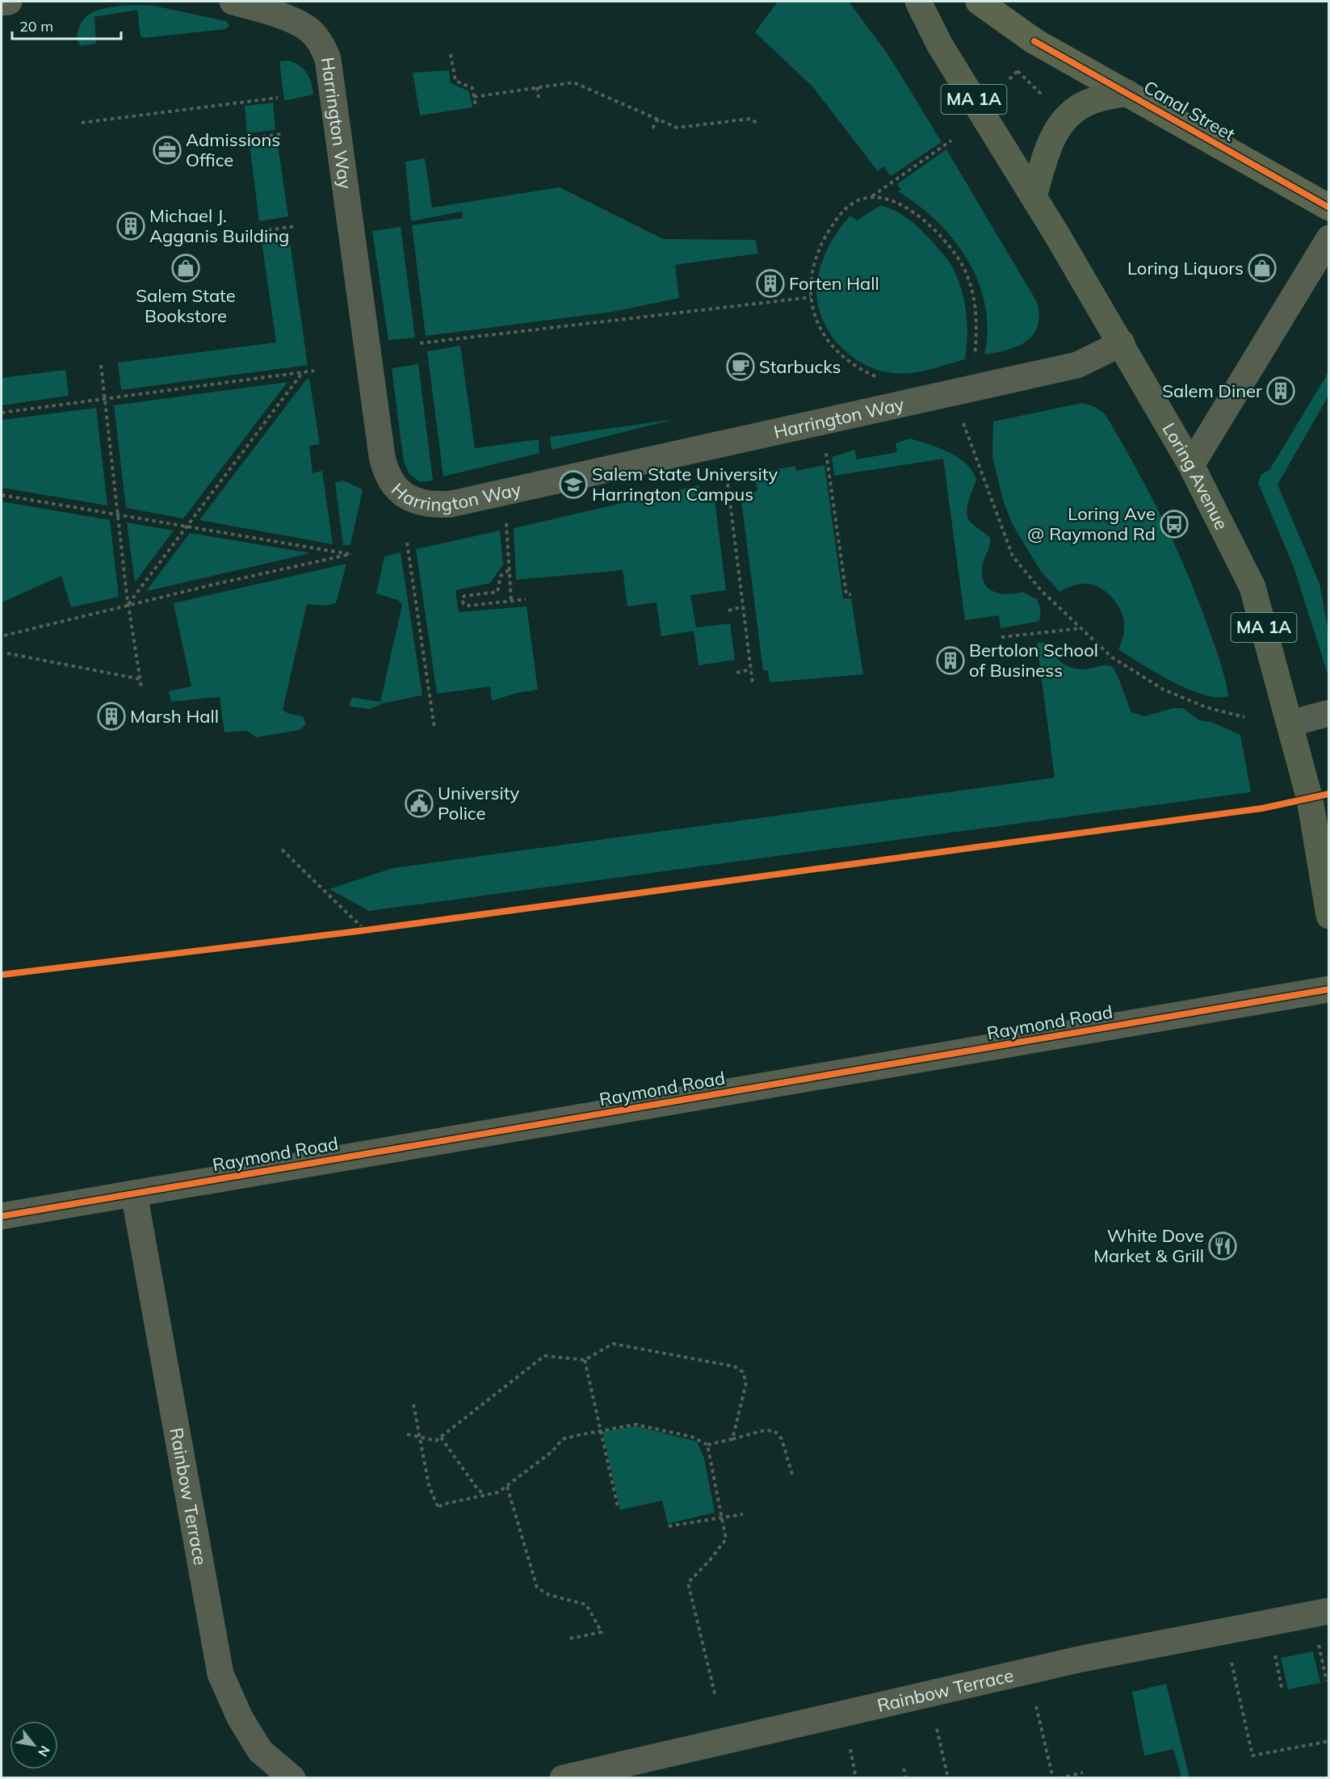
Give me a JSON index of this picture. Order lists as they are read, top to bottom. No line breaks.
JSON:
{"streets":{"highway":["MA 1A","Loring Avenue"],"main road":["Canal Street"],"street":["Harrington Way","Raymond Road","Rainbow Terrace"]},"crossings":[["Harrington Way","Loring Avenue"],["Raymond Road","Rainbow Terrace"]],"places":{"office":["Admissions Office"],"building":["Michael J. Agganis Building","Forten Hall","Salem Diner","Bertolon School of Business","Marsh Hall"],"shop":["Salem State Bookstore","Loring Liquors"],"cafe":["Starbucks"],"school or university":["Salem State University Harrington Campus"],"bus stop":["Loring Ave @ Raymond Rd"],"public building":["University Police"],"restaurant":["White Dove Market & Grill"]},"scale_bar":"20 m","north":"bottom right"}
